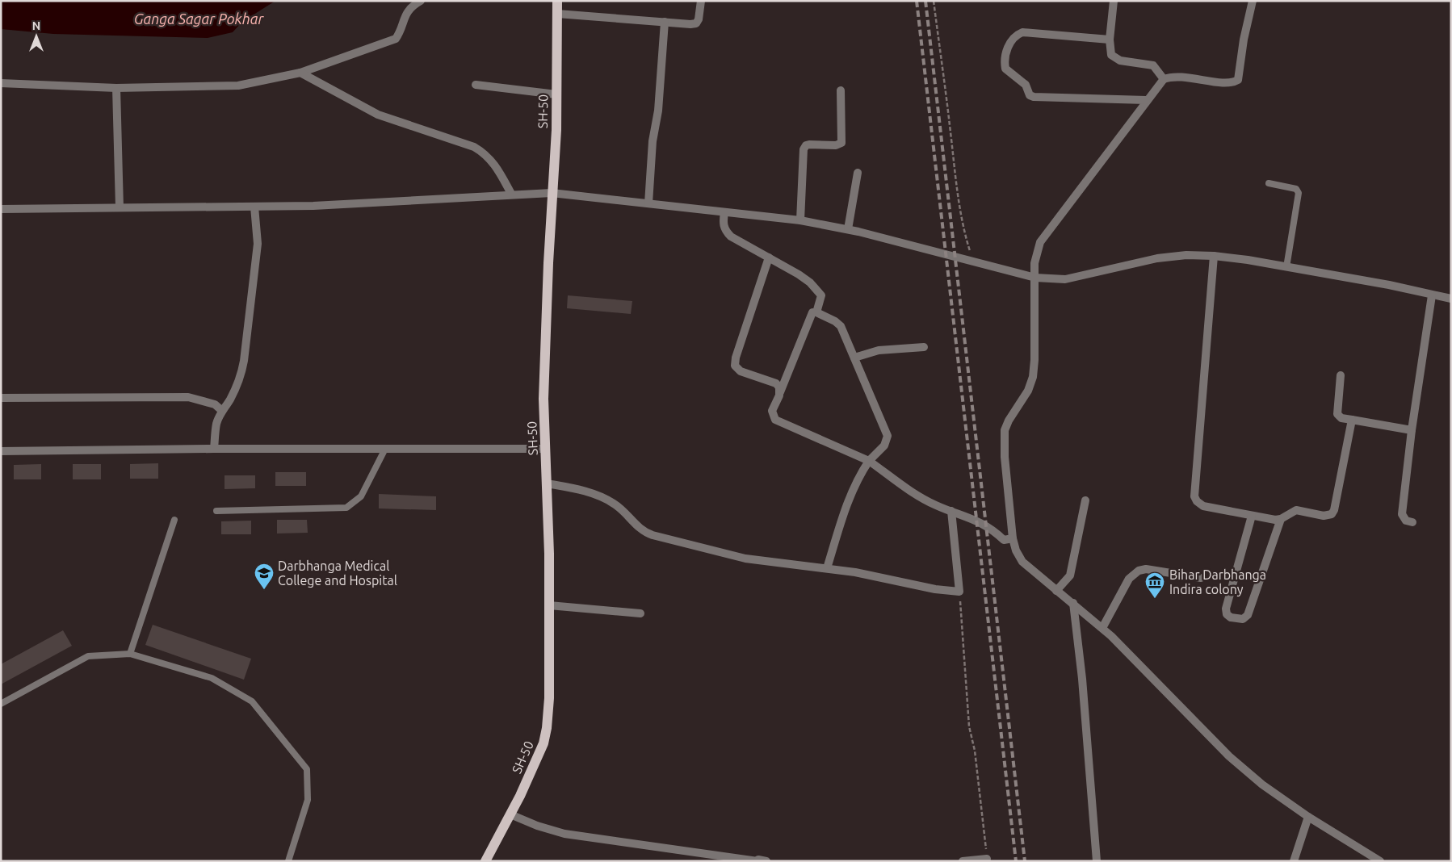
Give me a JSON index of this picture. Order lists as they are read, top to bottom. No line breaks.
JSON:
{"streets":{"main road":["SH-50"]},"water":["Ganga Sagar Pokhar"],"places":{"school or university":["Darbhanga Medical College and Hospital"],"museum":["Bihar Darbhanga Indira colony"]},"north":"top"}
